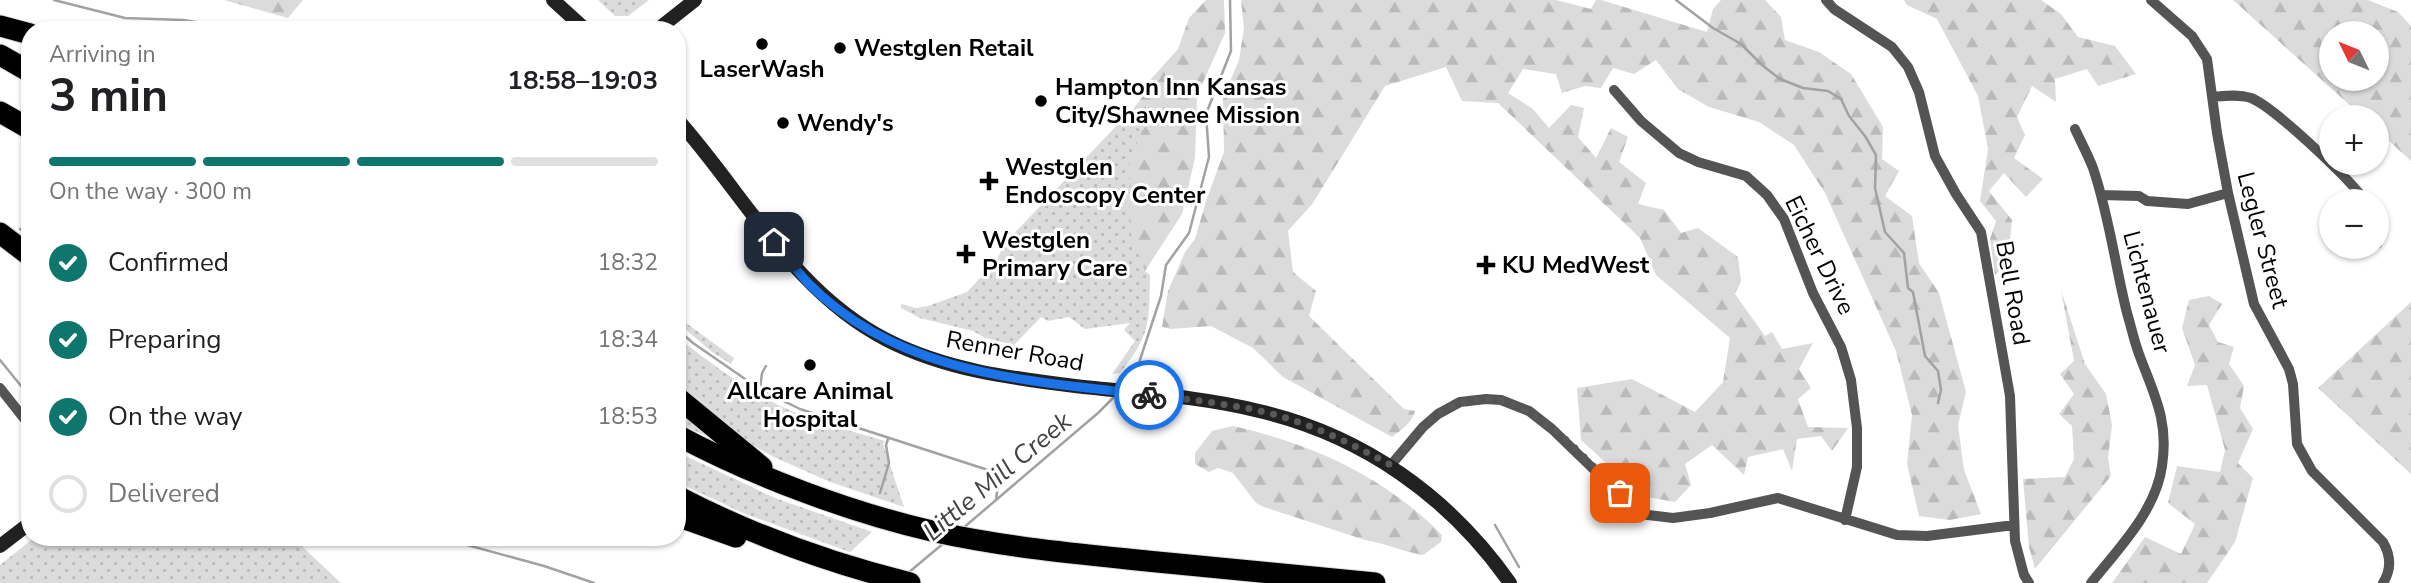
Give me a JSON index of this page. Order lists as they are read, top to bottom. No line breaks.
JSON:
{"streets":{"main road":["Renner Road"],"street":["Legler Street","Eicher Drive","Lichtenauer","Bell Road"]},"water":["Little Mill Creek"],"places":{"other":["LaserWash","Westglen Retail","Hampton Inn Kansas City/Shawnee Mission","Wendy's","Allcare Animal Hospital"],"health":["Westglen Endoscopy Center","Westglen Primary Care","KU MedWest"]},"north":"top left","page":{"map_buttons":["+","−"],"heading":["3 min","Arriving in","18:58–19:03"],"bar":"On the way · 300 m","list":[["Confirmed","18:32"],["Preparing","18:34"],["On the way","18:53"],"Delivered"]}}
